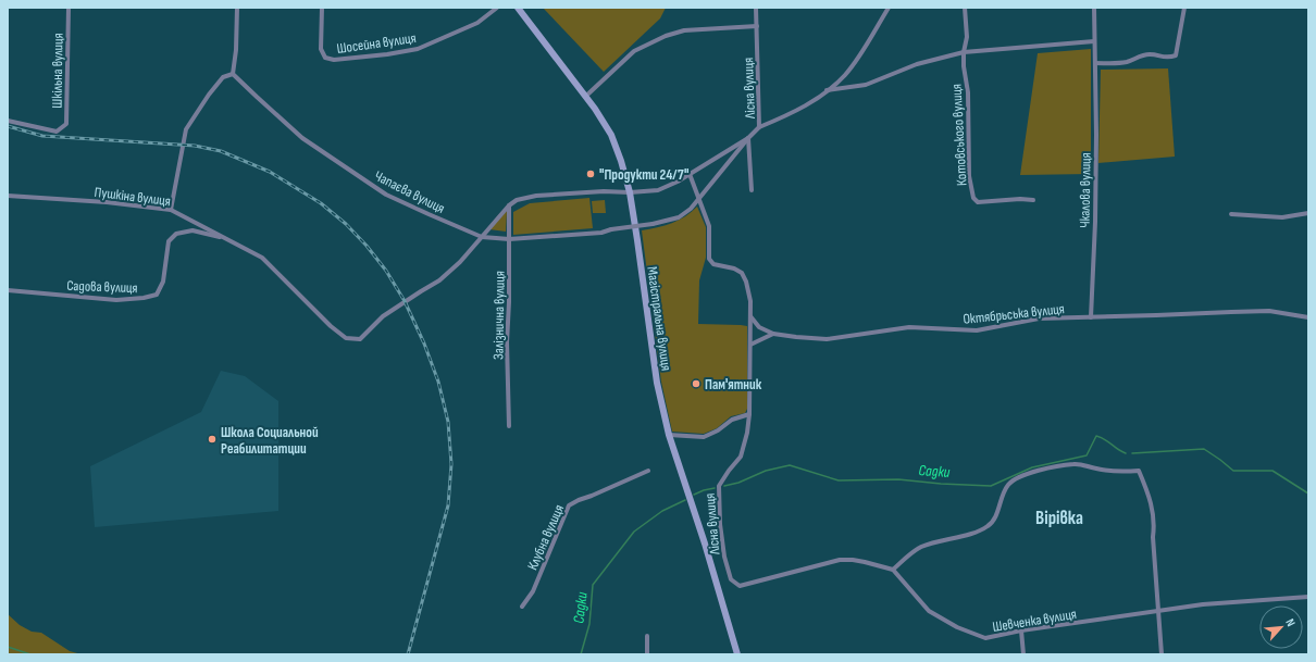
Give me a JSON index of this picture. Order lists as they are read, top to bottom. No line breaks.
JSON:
{"streets":{"main road":["Магістральна вулиця"],"street":["Шосейна вулиця","Шкільна вулиця","Лісна вулиця","Котовського вулиця","Чкалова вулиця","Чапаєва вулиця","Пушкіна вулиця","Садова вулиця","Октябрьська вулиця","Залізнична вулиця","Клубна вулиця","Шевченка вулиця"]},"crossings":[["Лісна вулиця","Чапаєва вулиця"],["Лісна вулиця","Шевченка вулиця"],["Чкалова вулиця","Октябрьська вулиця"],["Чапаєва вулиця","Пушкіна вулиця"],["Чапаєва вулиця","Залізнична вулиця"],["Пушкіна вулиця","Садова вулиця"],["Пушкіна вулиця","Залізнична вулиця"]],"districts":["Вірівка"],"water":["Садки"],"places":["\"Продукти 24/7\"","Пам'ятник","Школа Социальной Реабилитатции"],"north":"top right"}
